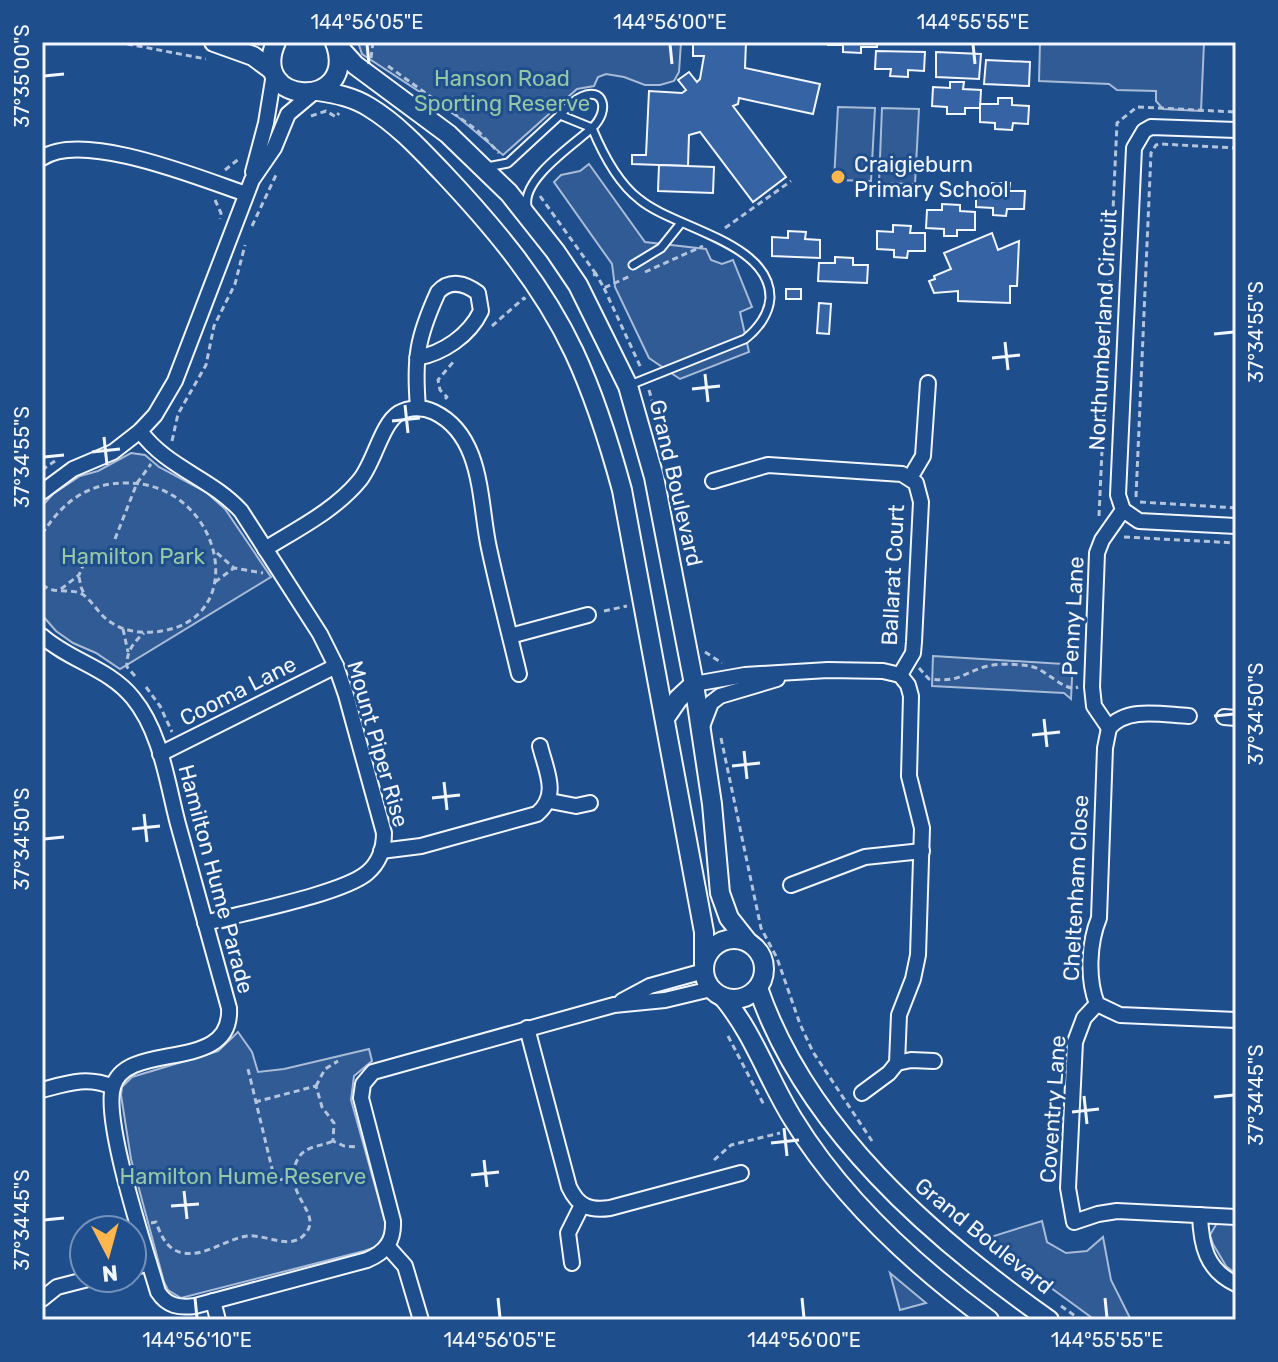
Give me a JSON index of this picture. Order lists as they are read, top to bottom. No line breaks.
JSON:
{"streets":{"street":["Northumberland Circuit","Grand Boulevard","Ballarat Court","Penny Lane","Cooma Lane","Mount Piper Rise","Hamilton Hume Parade","Cheltenham Close","Coventry Lane"]},"crossings":[["Northumberland Circuit","Penny Lane"],["Penny Lane","Cheltenham Close"],["Cooma Lane","Mount Piper Rise"],["Cooma Lane","Hamilton Hume Parade"],["Mount Piper Rise","Hamilton Hume Parade"],["Cheltenham Close","Coventry Lane"]],"parks":["Hanson Road Sporting Reserve","Hamilton Park","Hamilton Hume Reserve"],"places":["Craigieburn Primary School"],"north":"bottom","coordinates":["144°56'05\"E","144°56'00\"E","144°55'55\"E","37°35'00\"S","37°34'55\"S","37°34'50\"S","37°34'45\"S","144°56'10\"E"]}
